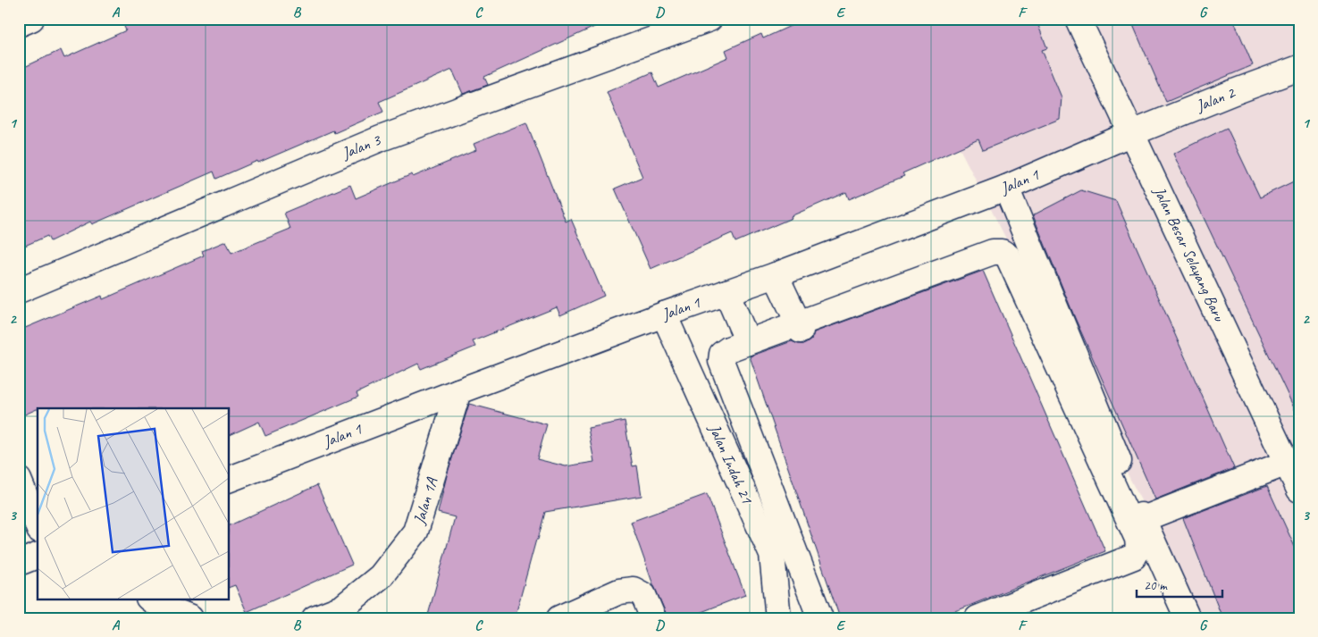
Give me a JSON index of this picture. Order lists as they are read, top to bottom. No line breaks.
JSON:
{"streets":{"street":["Jalan 2","Jalan 3","Jalan 1","Jalan Besar Selayang Baru","Jalan Indah 21","Jalan 1A"]},"crossings":[["Jalan 2","Jalan 1"],["Jalan 2","Jalan Besar Selayang Baru"],["Jalan 1","Jalan Besar Selayang Baru"],["Jalan 1","Jalan Indah 21"],["Jalan 1","Jalan 1A"]],"scale_bar":"20 m","grid":{"columns":["A","B","C","D","E","F","G"],"rows":["1","2","3"]}}
